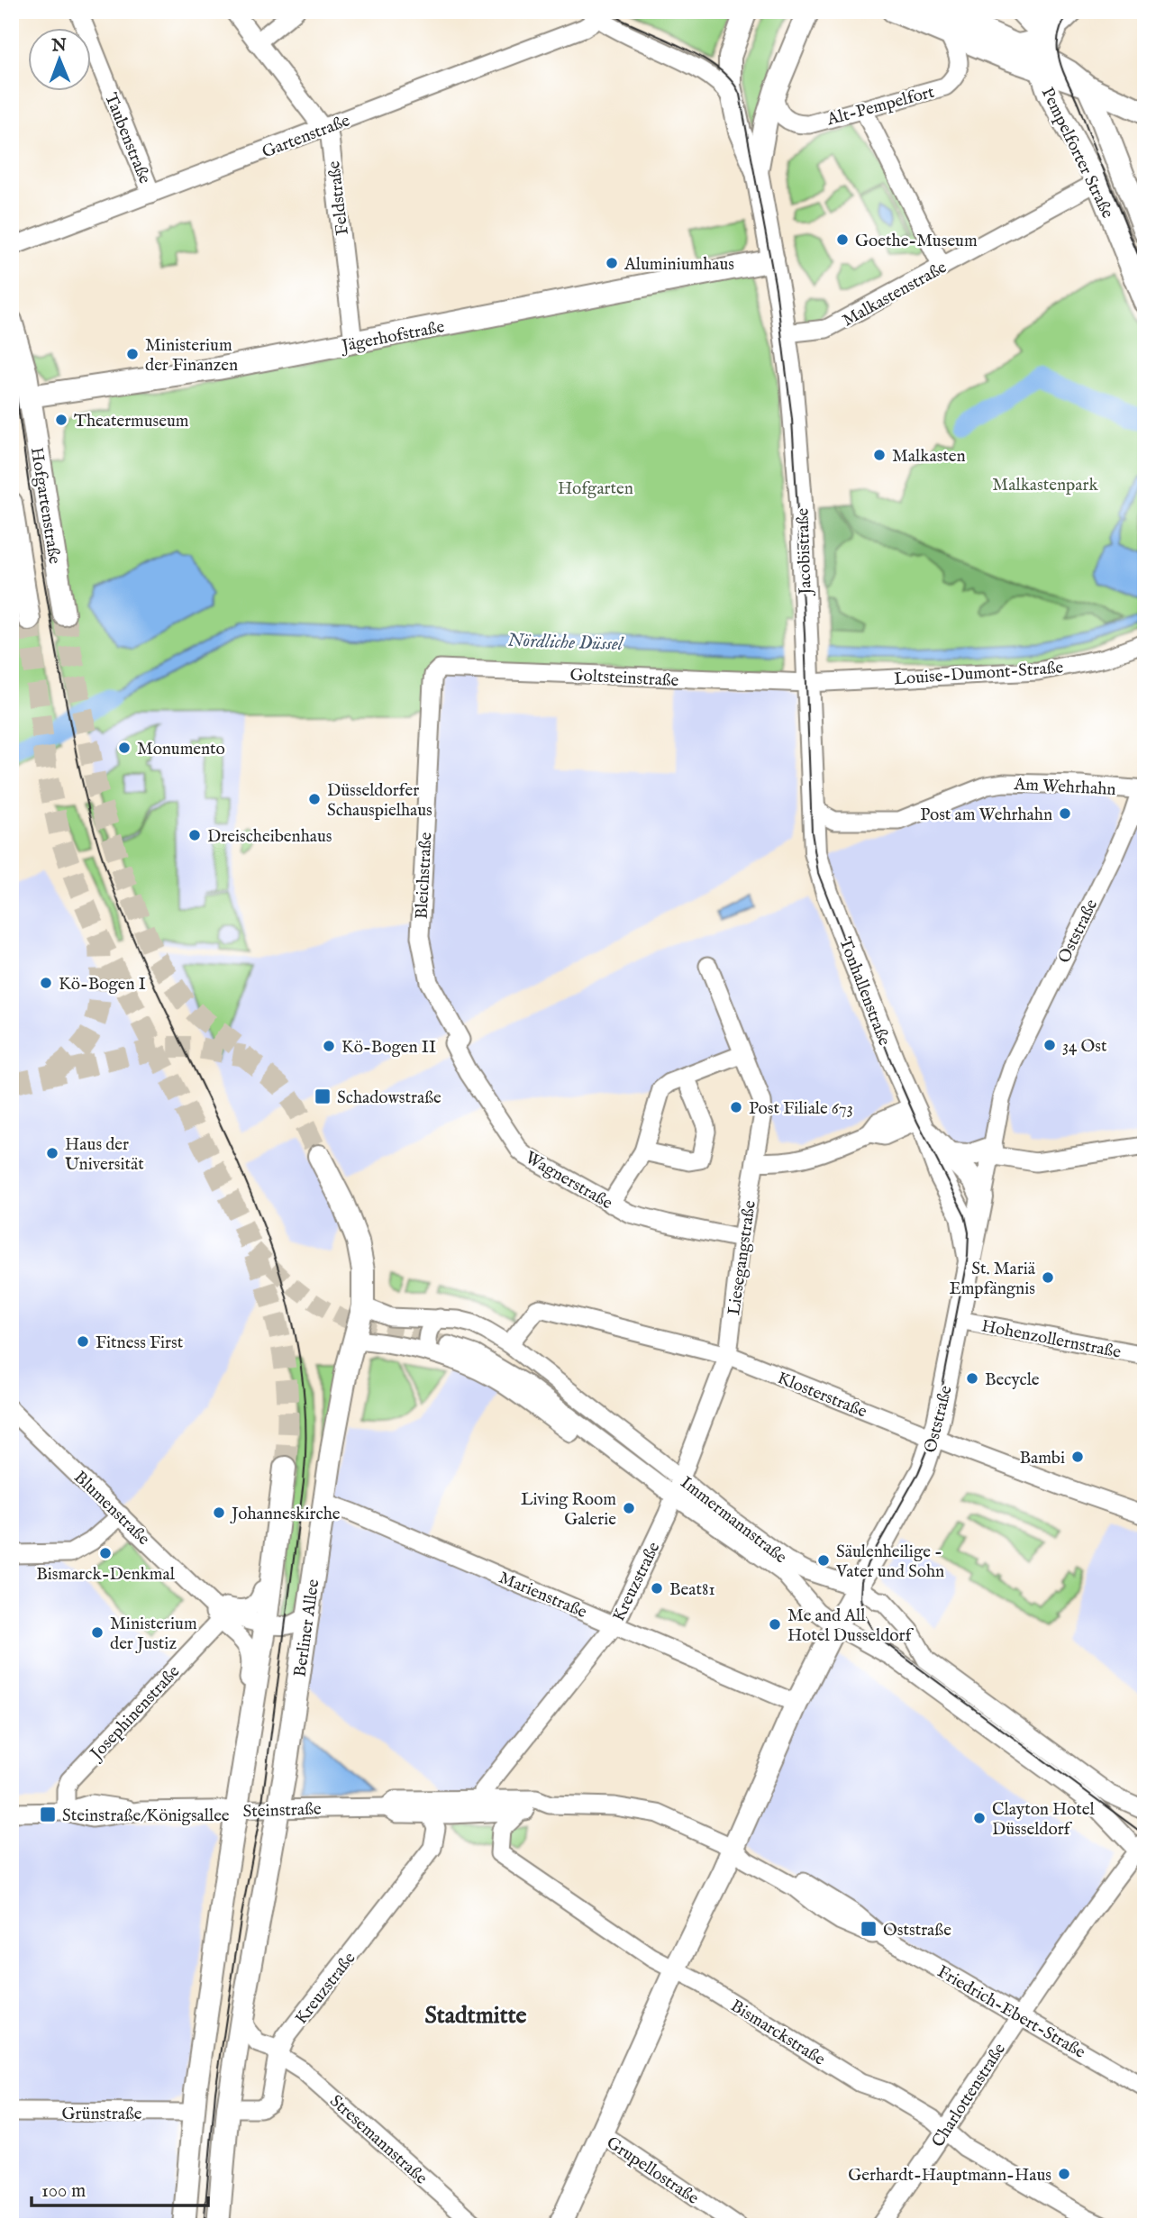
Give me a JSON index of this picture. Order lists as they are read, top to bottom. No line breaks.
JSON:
{"streets":{"main road":["Pempelforter Straße","Jägerhofstraße","Hofgartenstraße","Jacobistraße","Oststraße","Tonhallenstraße","Berliner Allee"],"street":["Alt-Pempelfort","Gartenstraße","Taubenstraße","Feldstraße","Malkastenstraße","Louise-Dumont-Straße","Goltsteinstraße","Am Wehrhahn","Bleichstraße","Wagnerstraße","Liesegangstraße","Hohenzollernstraße","Klosterstraße","Blumenstraße","Immermannstraße","Kreuzstraße","Marienstraße","Josephinenstraße","Steinstraße","Friedrich-Ebert-Straße","Bismarckstraße","Charlottenstraße","Grünstraße","Stresemannstraße","Grupellostraße"]},"crossings":[["Gartenstraße","Taubenstraße"],["Gartenstraße","Feldstraße"],["Pempelforter Straße","Malkastenstraße"],["Feldstraße","Jägerhofstraße"],["Malkastenstraße","Jacobistraße"],["Jägerhofstraße","Hofgartenstraße"],["Jägerhofstraße","Jacobistraße"],["Jacobistraße","Louise-Dumont-Straße"],["Jacobistraße","Goltsteinstraße"],["Jacobistraße","Am Wehrhahn"],["Jacobistraße","Tonhallenstraße"],["Louise-Dumont-Straße","Goltsteinstraße"],["Goltsteinstraße","Bleichstraße"],["Am Wehrhahn","Oststraße"],["Bleichstraße","Wagnerstraße"],["Oststraße","Tonhallenstraße"],["Oststraße","Hohenzollernstraße"],["Oststraße","Klosterstraße"],["Oststraße","Immermannstraße"],["Oststraße","Marienstraße"],["Oststraße","Steinstraße"],["Oststraße","Friedrich-Ebert-Straße"],["Oststraße","Bismarckstraße"],["Oststraße","Grupellostraße"],["Wagnerstraße","Liesegangstraße"],["Liesegangstraße","Klosterstraße"],["Liesegangstraße","Kreuzstraße"],["Klosterstraße","Immermannstraße"],["Klosterstraße","Kreuzstraße"],["Blumenstraße","Josephinenstraße"],["Immermannstraße","Kreuzstraße"],["Immermannstraße","Berliner Allee"],["Immermannstraße","Charlottenstraße"],["Kreuzstraße","Marienstraße"],["Kreuzstraße","Berliner Allee"],["Kreuzstraße","Steinstraße"],["Kreuzstraße","Stresemannstraße"],["Marienstraße","Berliner Allee"],["Berliner Allee","Steinstraße"],["Berliner Allee","Stresemannstraße"],["Josephinenstraße","Steinstraße"],["Steinstraße","Friedrich-Ebert-Straße"],["Steinstraße","Bismarckstraße"],["Friedrich-Ebert-Straße","Charlottenstraße"],["Bismarckstraße","Charlottenstraße"]],"districts":["Stadtmitte"],"water":["Nördliche Düssel"],"parks":["Malkastenpark","Hofgarten"],"places":{"other":["Goethe-Museum","Aluminiumhaus","Ministerium der Finanzen","Theatermuseum","Malkasten","Monumento","Düsseldorfer Schauspielhaus","Post am Wehrhahn","Dreischeibenhaus","Kö-Bogen I","34 Ost","Kö-Bogen II","Post Filiale 673","Haus der Universität","St. Mariä Empfängnis","Fitness First","Becycle","Bambi","Living Room Galerie","Johanneskirche","Bismarck-Denkmal","Säulenheilige - Vater und Sohn","Beat81","Me and All Hotel Dusseldorf","Ministerium der Justiz","Clayton Hotel Düsseldorf","Gerhardt-Hauptmann-Haus"],"transit":["Schadowstraße","Steinstraße/Königsallee","Oststraße"]},"scale_bar":"100 m","north":"top"}
